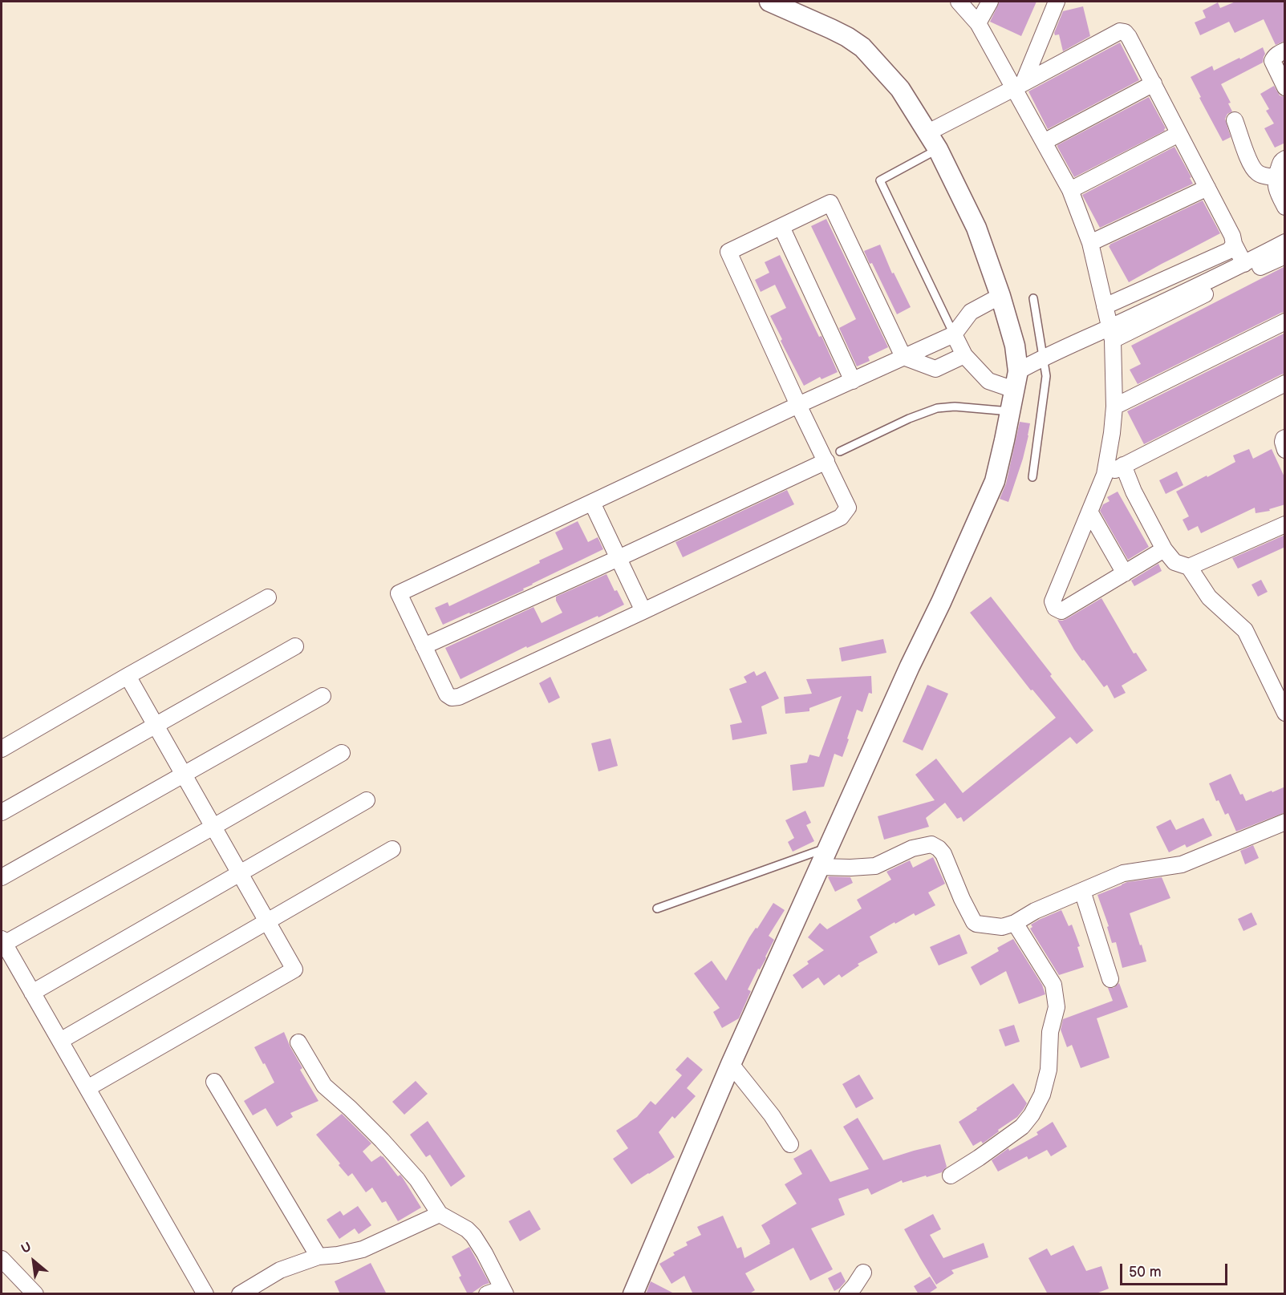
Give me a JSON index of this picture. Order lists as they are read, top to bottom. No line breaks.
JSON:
{"scale_bar":"50 m","north":"top left"}
